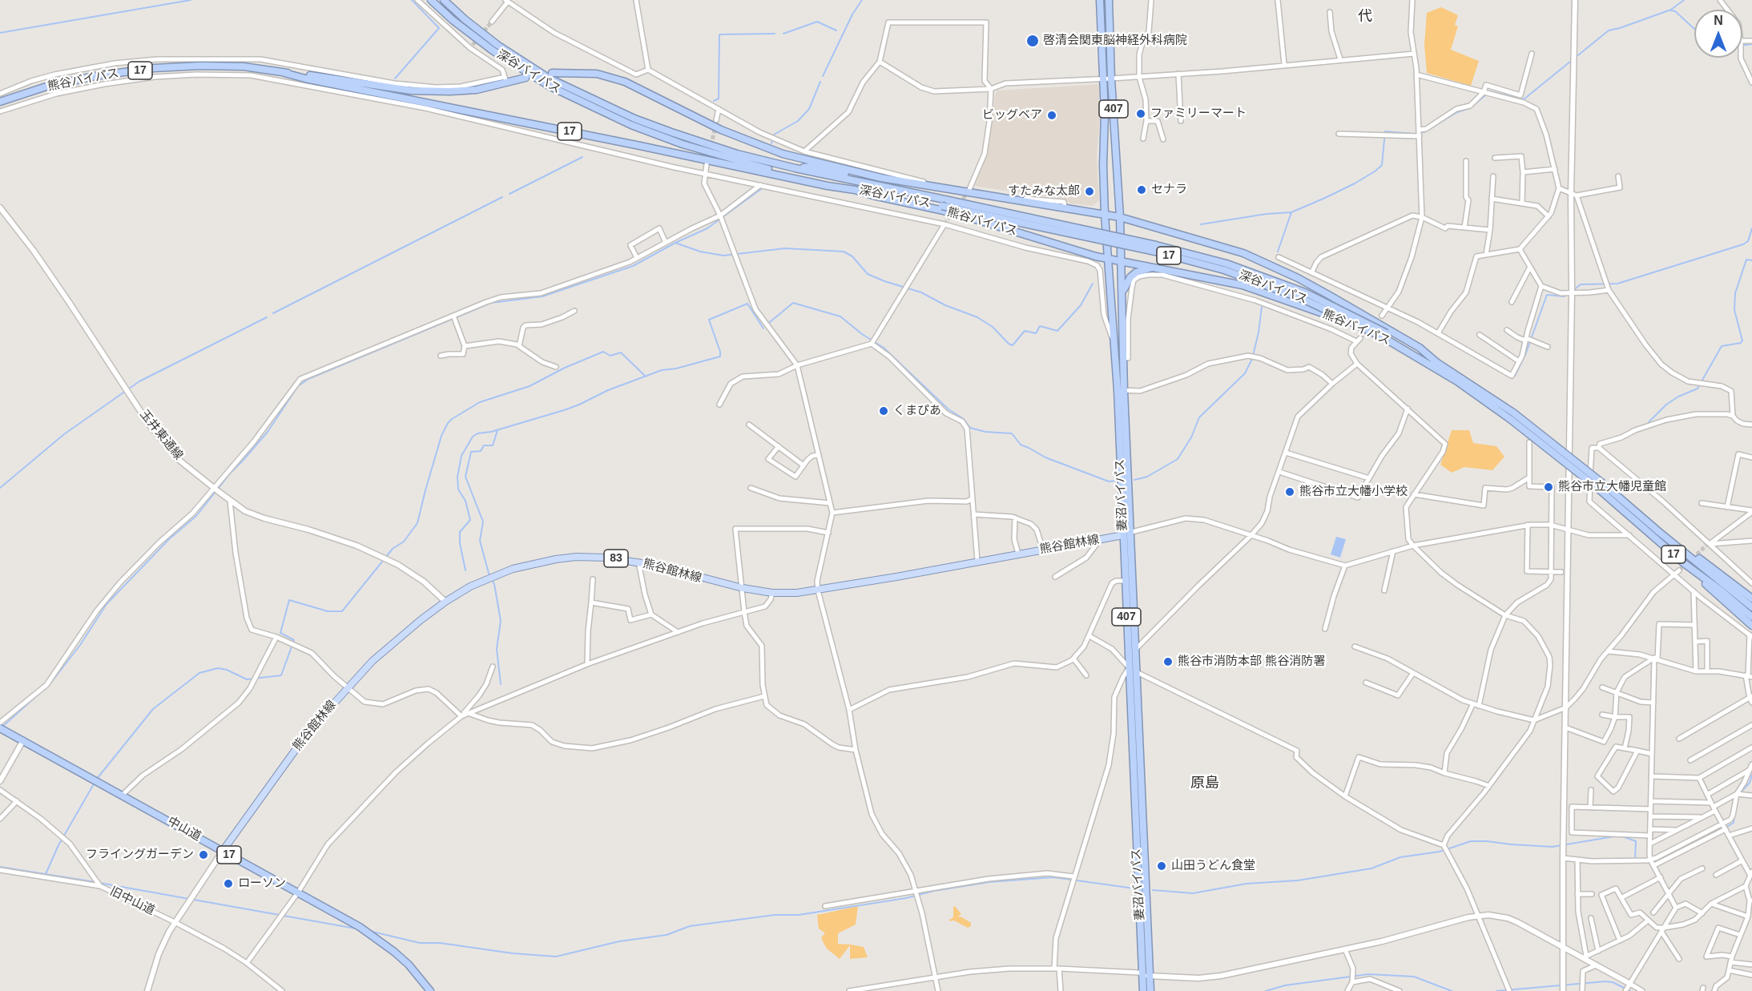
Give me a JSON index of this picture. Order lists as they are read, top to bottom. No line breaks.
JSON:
{"streets":{"highway":["17","深谷バイパス","熊谷バイパス","407","妻沼バイパス","中山道"],"main road":["熊谷館林線","83"],"street":["玉井東通線","旧中山道"]},"crossings":[["17","深谷バイパス"],["17","熊谷バイパス"],["17","妻沼バイパス"],["深谷バイパス","熊谷バイパス"],["熊谷バイパス","妻沼バイパス"],["玉井東通線","熊谷館林線"],["妻沼バイパス","熊谷館林線"],["熊谷館林線","中山道"]],"districts":["代","原島"],"places":["啓清会関東脳神経外科病院","ファミリーマート","ビッグベア","セナラ","すたみな太郎","くまぴあ","熊谷市立大幡児童館","熊谷市立大幡小学校","熊谷市消防本部 熊谷消防署","フライングガーデン","山田うどん食堂","ローソン"],"north":"top"}
